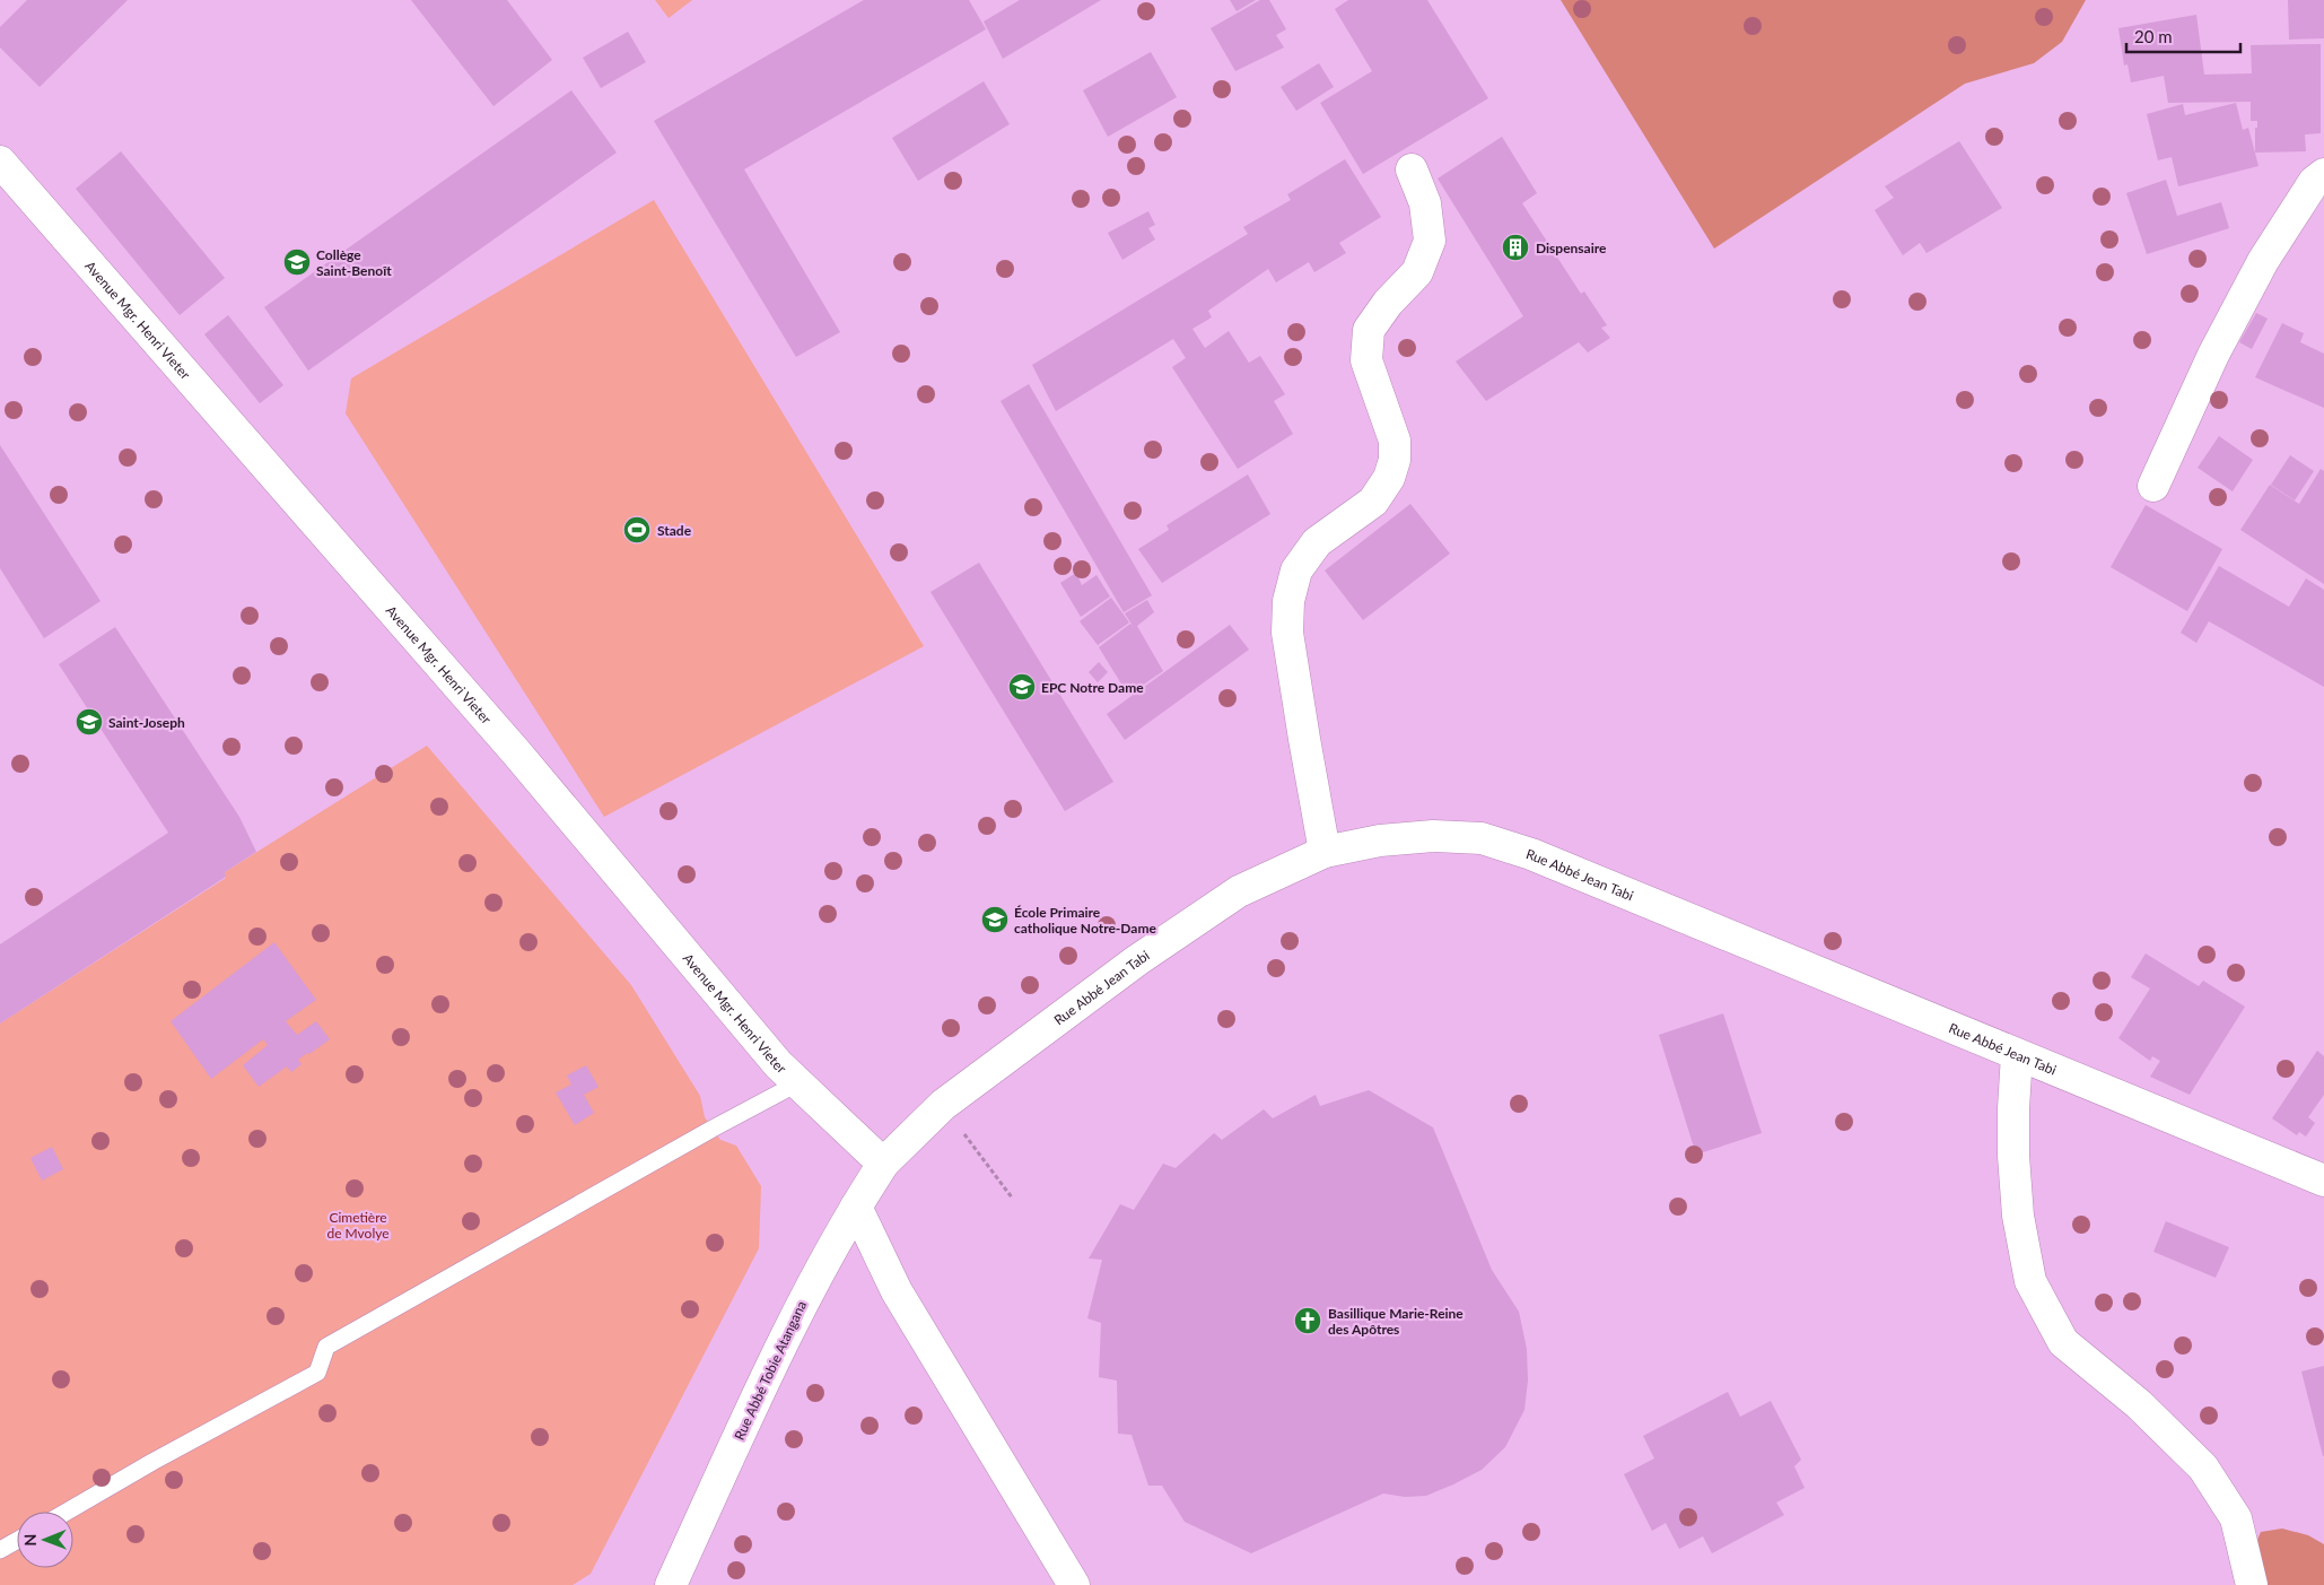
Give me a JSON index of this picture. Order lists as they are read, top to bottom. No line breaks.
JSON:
{"streets":{"main road":["Avenue Mgr. Henri Vieter","Rue Abbé Jean Tabi","Rue Abbé Tobie Atangana"]},"crossings":[["Avenue Mgr. Henri Vieter","Rue Abbé Jean Tabi"],["Avenue Mgr. Henri Vieter","Rue Abbé Tobie Atangana"],["Rue Abbé Jean Tabi","Rue Abbé Tobie Atangana"]],"parks":["Cimetière de Mvolye"],"places":{"building":["Dispensaire"],"school or university":["Collège Saint-Benoît","EPC Notre Dame","Saint-Joseph","École Primaire catholique Notre-Dame"],"sports":["Stade"],"church":["Basillique Marie-Reine des Apôtres"]},"scale_bar":"20 m","north":"left"}
